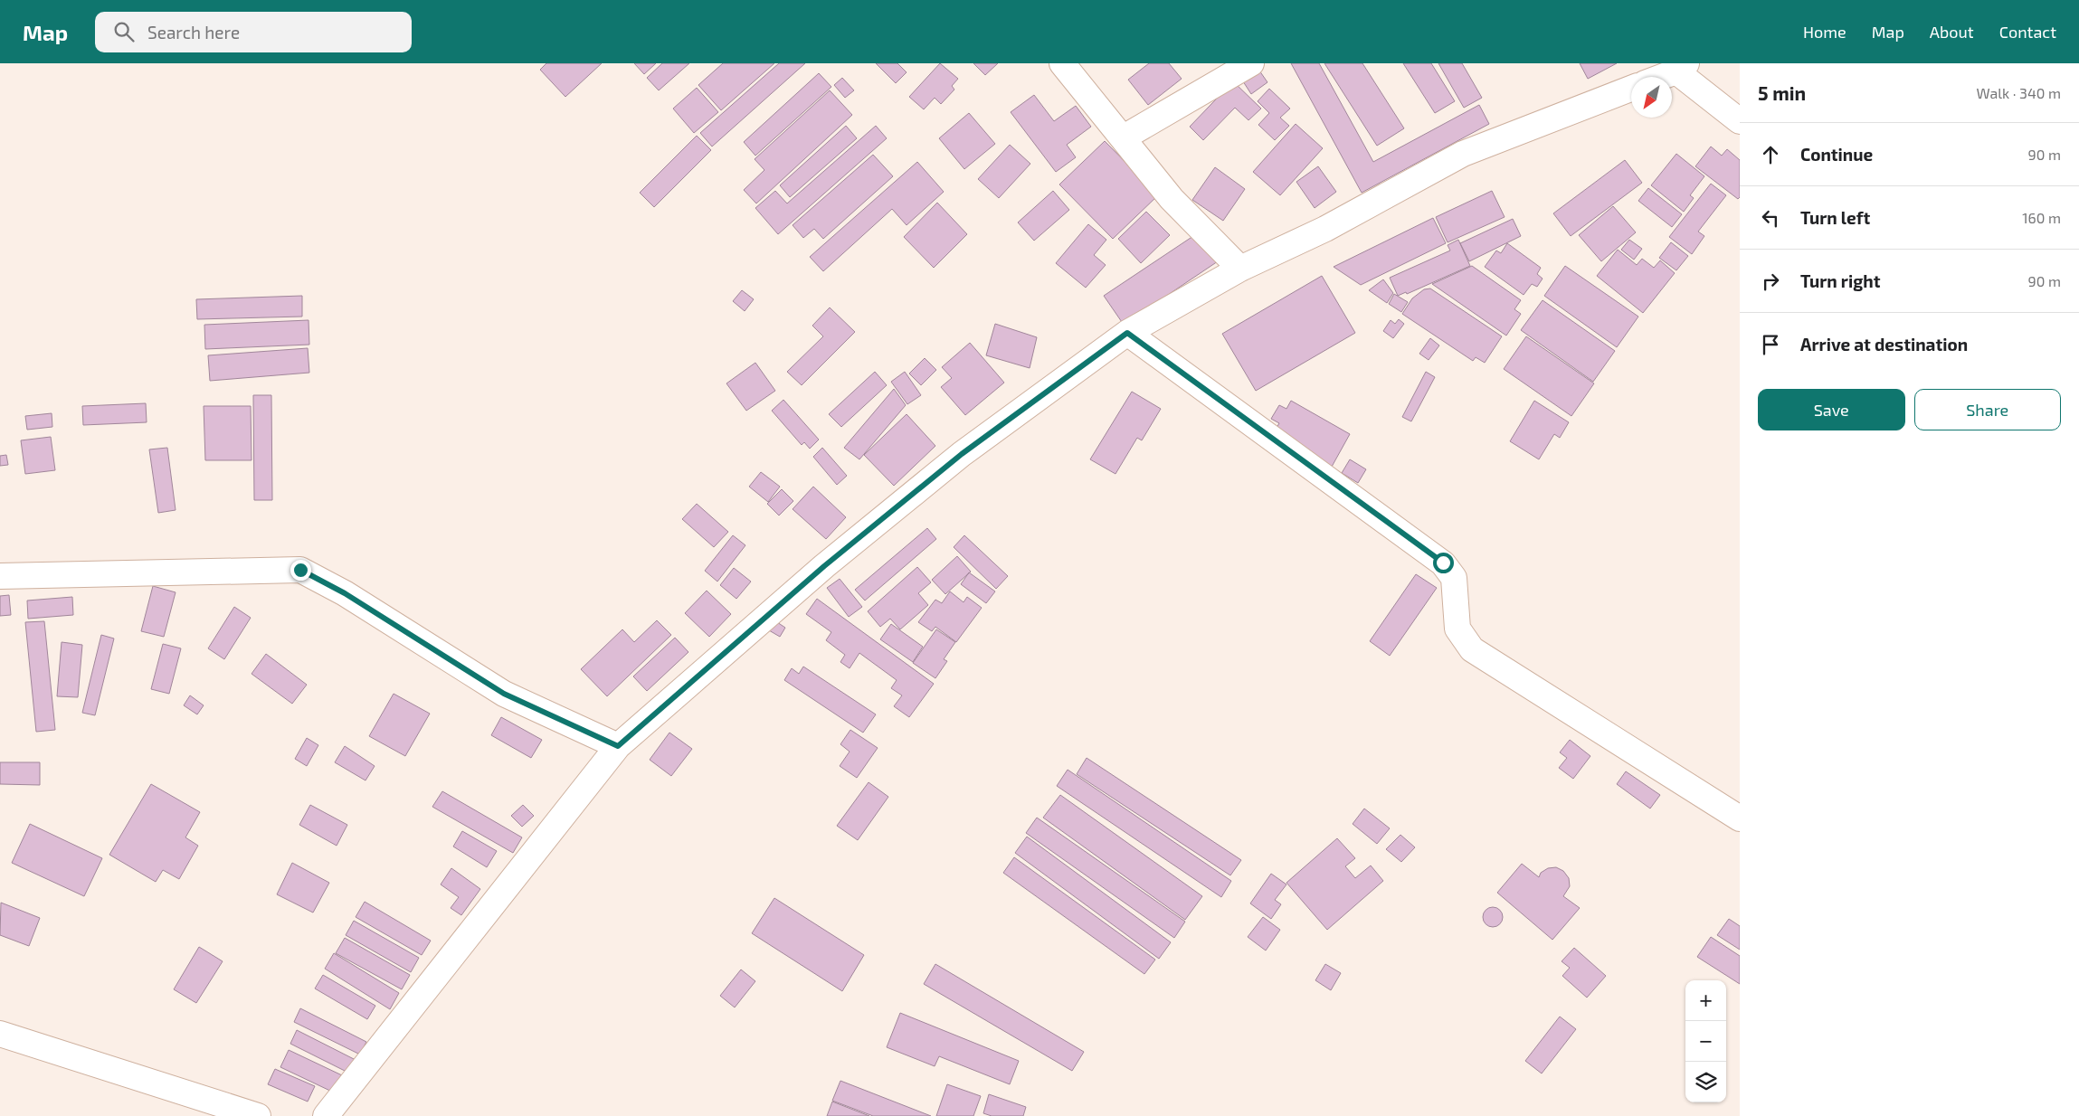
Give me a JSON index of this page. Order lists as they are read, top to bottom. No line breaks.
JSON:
{"north":"bottom left","page":{"header":"Map","search":"Search here","nav":["Home","Map","About","Contact"],"heading":["5 min","Walk · 340 m"],"list":[["Continue","90 m"],["Turn left","160 m"],["Turn right","90 m"],"Arrive at destination"],"buttons":["Save","Share"],"map_buttons":["+","−"]}}
